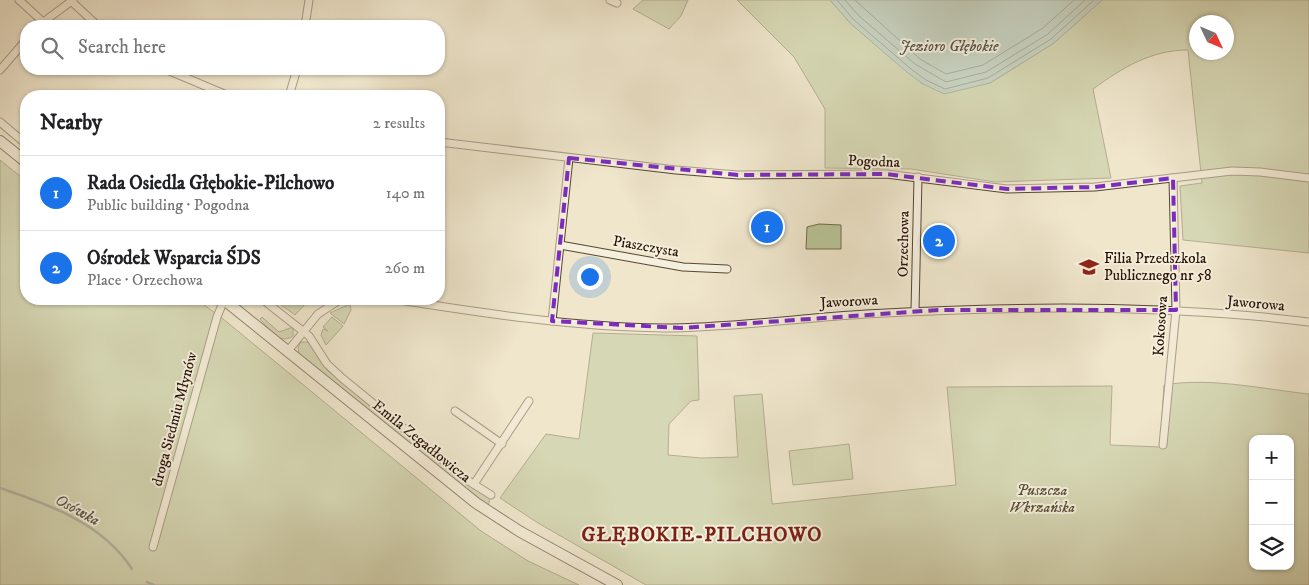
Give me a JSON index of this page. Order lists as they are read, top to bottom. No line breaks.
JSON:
{"streets":{"main road":["Emila Zegadłowicza"],"street":["Pogodna","Orzechowa","Piaszczysta","Jaworowa","Kokosowa","droga Siedmiu Młynów"]},"crossings":[["Pogodna","Orzechowa"],["Pogodna","Kokosowa"],["Orzechowa","Jaworowa"],["Jaworowa","Kokosowa"]],"districts":["GŁĘBOKIE-PILCHOWO"],"water":["Jezioro Głębokie","Osówka"],"parks":["Puszcza Wkrzańska"],"places":{"school or university":["Filia Przedszkola Publicznego nr 58"]},"north":"bottom right","page":{"search":"Search here","heading":["Nearby","2 results"],"list":[{"mark":"1","name":"Rada Osiedla Głębokie-Pilchowo","note":"Public building · Pogodna","value":"140 m"},{"mark":"2","name":"Ośrodek Wsparcia ŚDS","note":"Place · Orzechowa","value":"260 m"}],"pins":["1","2"],"map_buttons":["+","−"]}}
